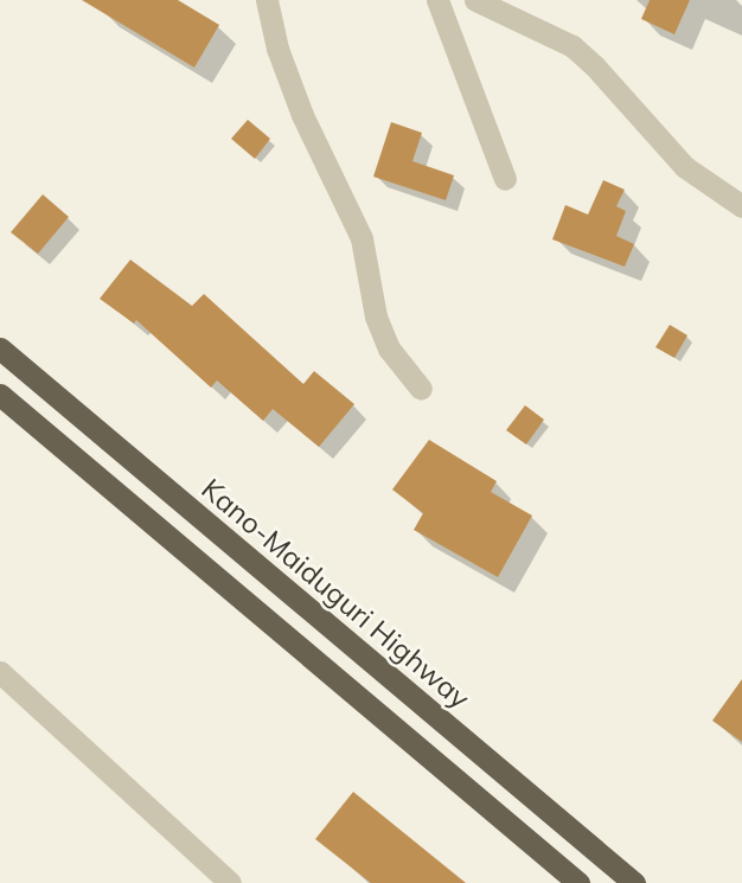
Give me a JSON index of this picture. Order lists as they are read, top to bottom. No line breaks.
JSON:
{"streets":{"highway":["Kano-Maiduguri Highway"]}}
